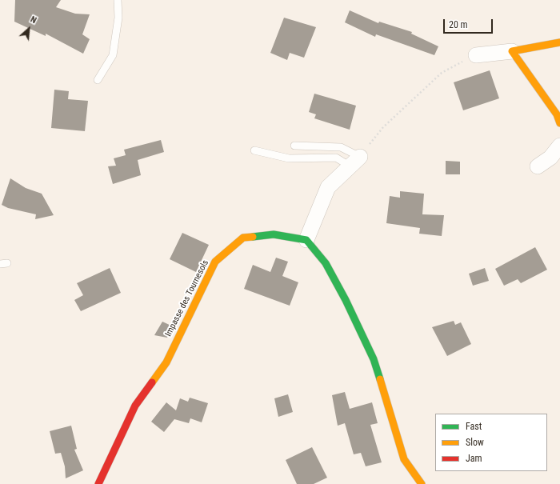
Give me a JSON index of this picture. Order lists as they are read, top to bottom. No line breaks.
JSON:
{"streets":{"street":["Impasse des Tournesols"]},"legend":["Fast","Slow","Jam"],"scale_bar":"20 m","north":"top right"}
